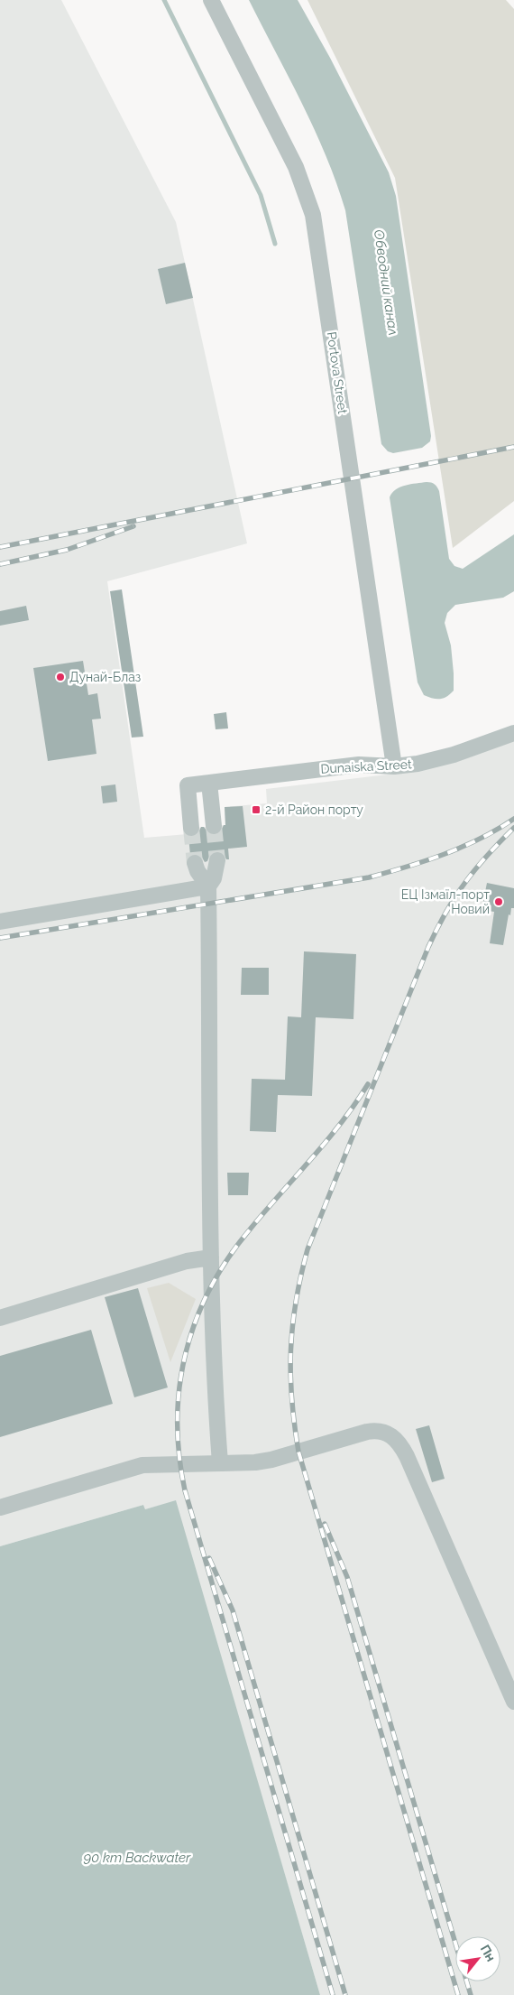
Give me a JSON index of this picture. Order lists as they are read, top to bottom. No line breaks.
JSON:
{"streets":{"street":["Portova Street","Dunaiska Street"]},"crossings":[["Portova Street","Dunaiska Street"]],"water":["Обводний канал","90 km Backwater"],"places":{"other":["Дунай-Блаз","ЕЦ Ізмаїл-порт Новий"],"transit":["2-й Район порту"]},"north":"top right"}
